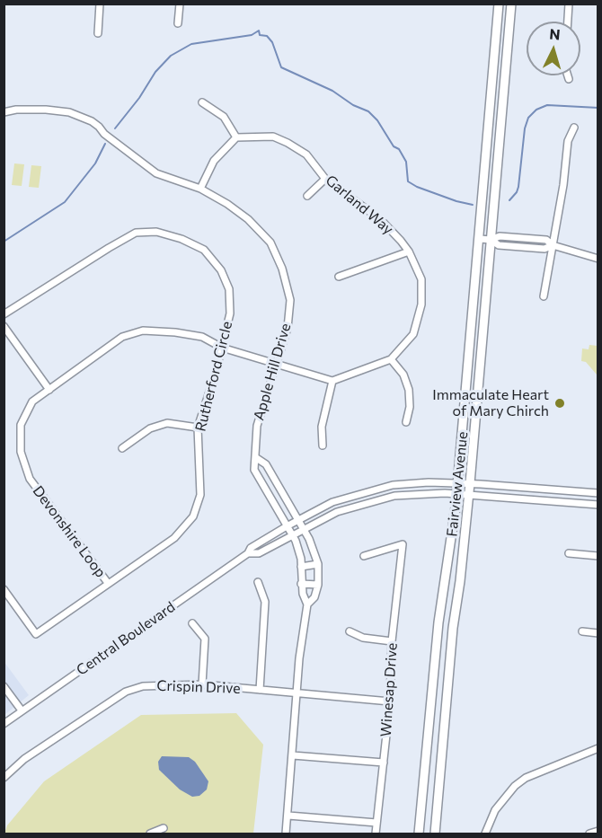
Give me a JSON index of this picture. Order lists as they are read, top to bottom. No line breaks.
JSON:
{"streets":{"main road":["Fairview Avenue"],"street":["Garland Way","Apple Hill Drive","Rutherford Circle","Devonshire Loop","Central Boulevard","Crispin Drive","Winesap Drive"]},"crossings":[["Apple Hill Drive","Devonshire Loop"],["Apple Hill Drive","Central Boulevard"],["Apple Hill Drive","Crispin Drive"],["Rutherford Circle","Devonshire Loop"],["Fairview Avenue","Central Boulevard"],["Crispin Drive","Winesap Drive"]],"places":["Immaculate Heart of Mary Chirch"],"north":"top"}
